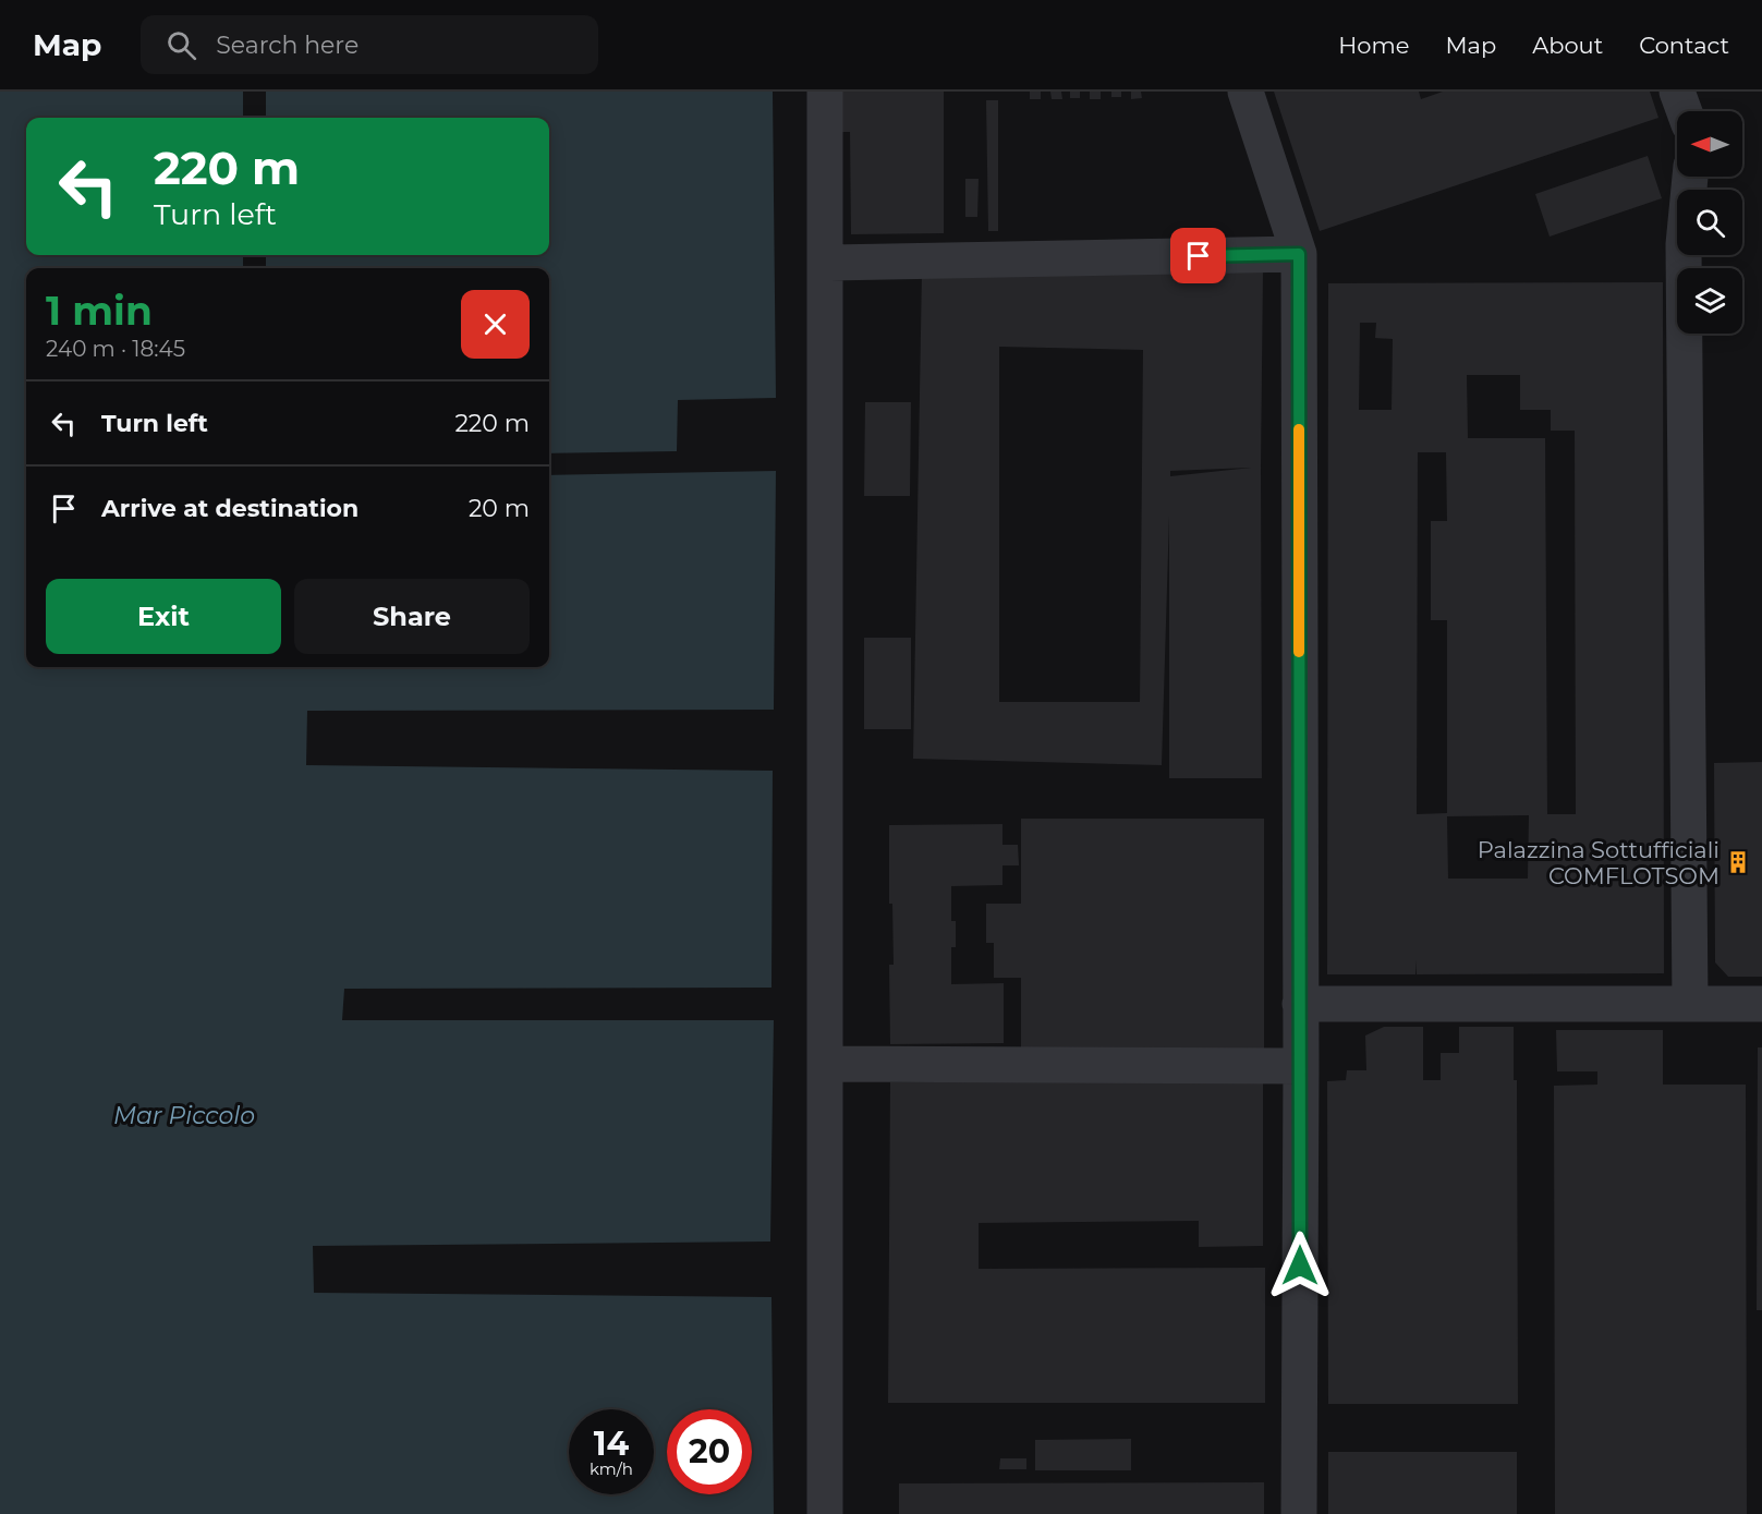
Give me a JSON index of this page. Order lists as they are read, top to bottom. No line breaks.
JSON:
{"water":["Mar Piccolo"],"places":{"building":["Palazzina Sottufficiali COMFLOTSOM"]},"north":"left","page":{"header":"Map","search":"Search here","nav":["Home","Map","About","Contact"],"turn":["220 m","Turn left"],"heading":["1 min","240 m · 18:45"],"list":[{"name":"Turn left","value":"220 m"},{"name":"Arrive at destination","value":"20 m"}],"buttons":["Exit","Share"],"speed":"14 km/h","limit":"20"}}
